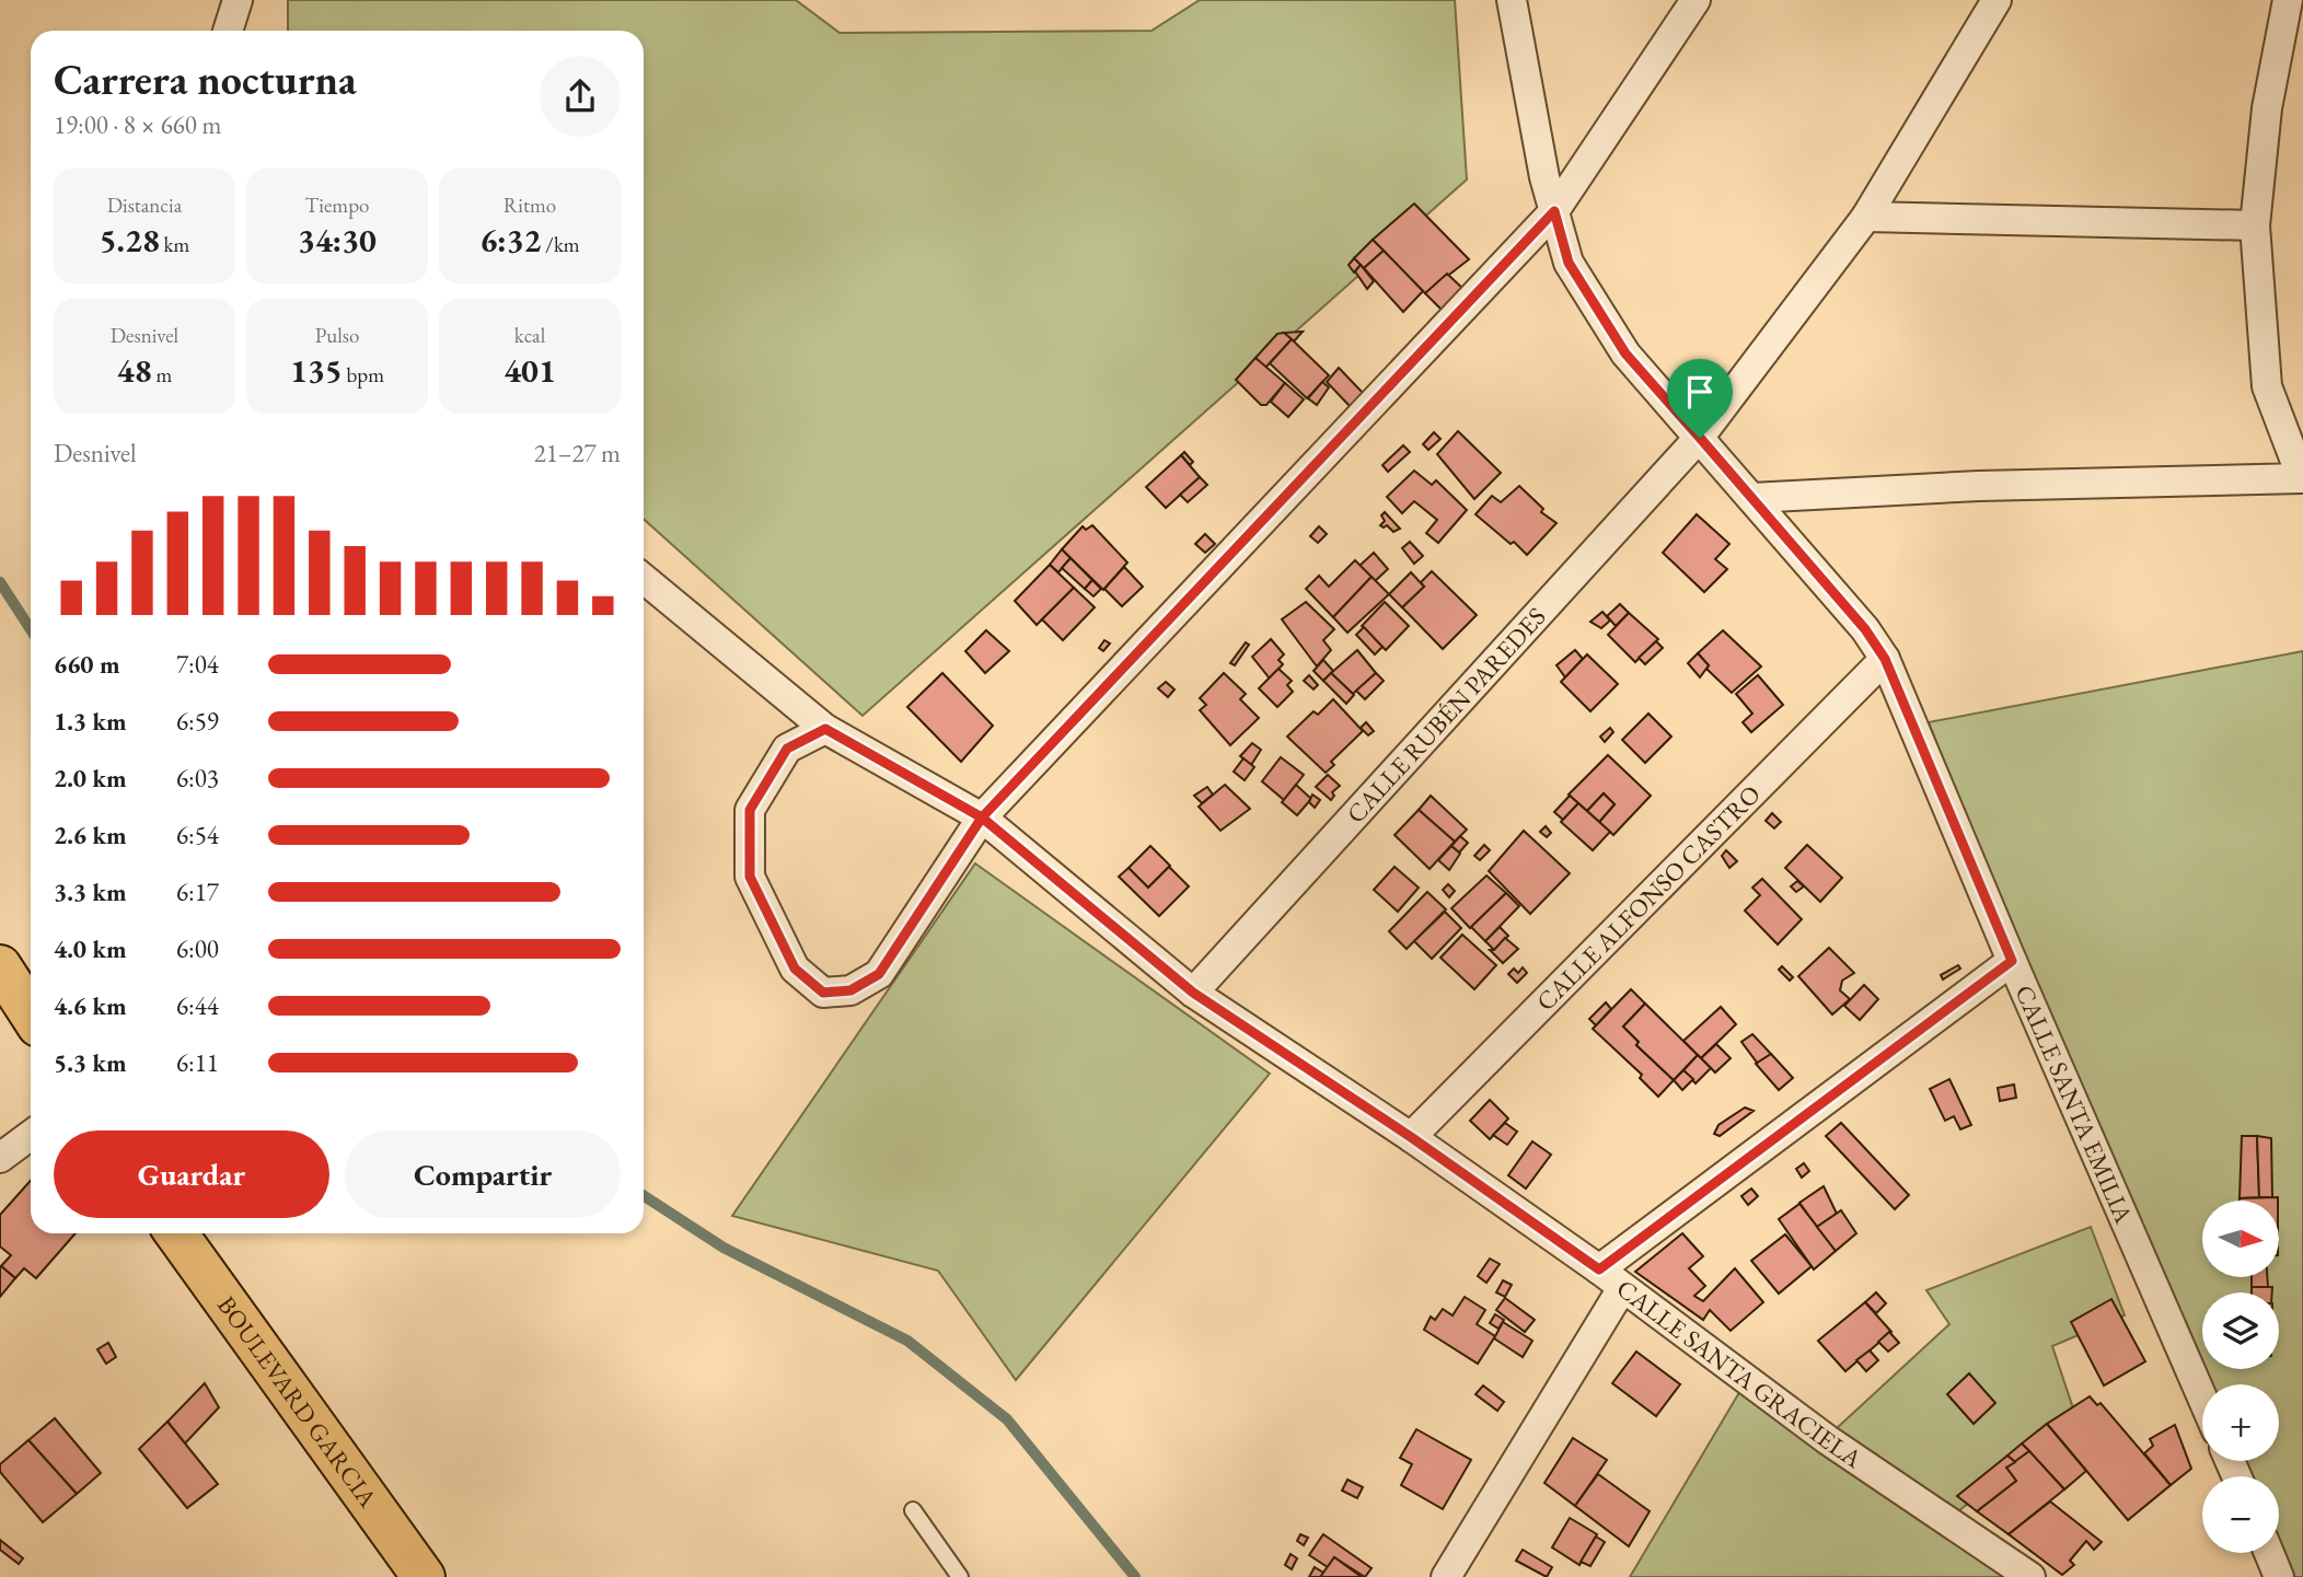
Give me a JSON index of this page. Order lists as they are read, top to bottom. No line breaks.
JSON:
{"streets":{"main road":["BOULEVARD GARCIA"],"street":["CALLE RUBÉN PAREDES","CALLE ALFONSO CASTRO","CALLE SANTA EMILIA","CALLE SANTA GRACIELA"]},"crossings":[["CALLE RUBÉN PAREDES","CALLE SANTA EMILIA"],["CALLE RUBÉN PAREDES","CALLE SANTA GRACIELA"],["CALLE ALFONSO CASTRO","CALLE SANTA EMILIA"],["CALLE ALFONSO CASTRO","CALLE SANTA GRACIELA"]],"north":"right","page":{"heading":["Carrera nocturna","19:00 · 8 × 660 m"],"stats":[["Distancia","5.28 km"],["Tiempo","34:30"],["Ritmo","6:32 /km"],["Desnivel","48 m"],["Pulso","135 bpm"],["kcal","401"]],"chart":["Desnivel","21–27 m"],"list":[{"name":"660 m","note":"7:04"},{"name":"1.3 km","note":"6:59"},{"name":"2.0 km","note":"6:03"},{"name":"2.6 km","note":"6:54"},{"name":"3.3 km","note":"6:17"},{"name":"4.0 km","note":"6:00"},{"name":"4.6 km","note":"6:44"},{"name":"5.3 km","note":"6:11"}],"buttons":["Guardar","Compartir"],"map_buttons":["+","−"]}}
